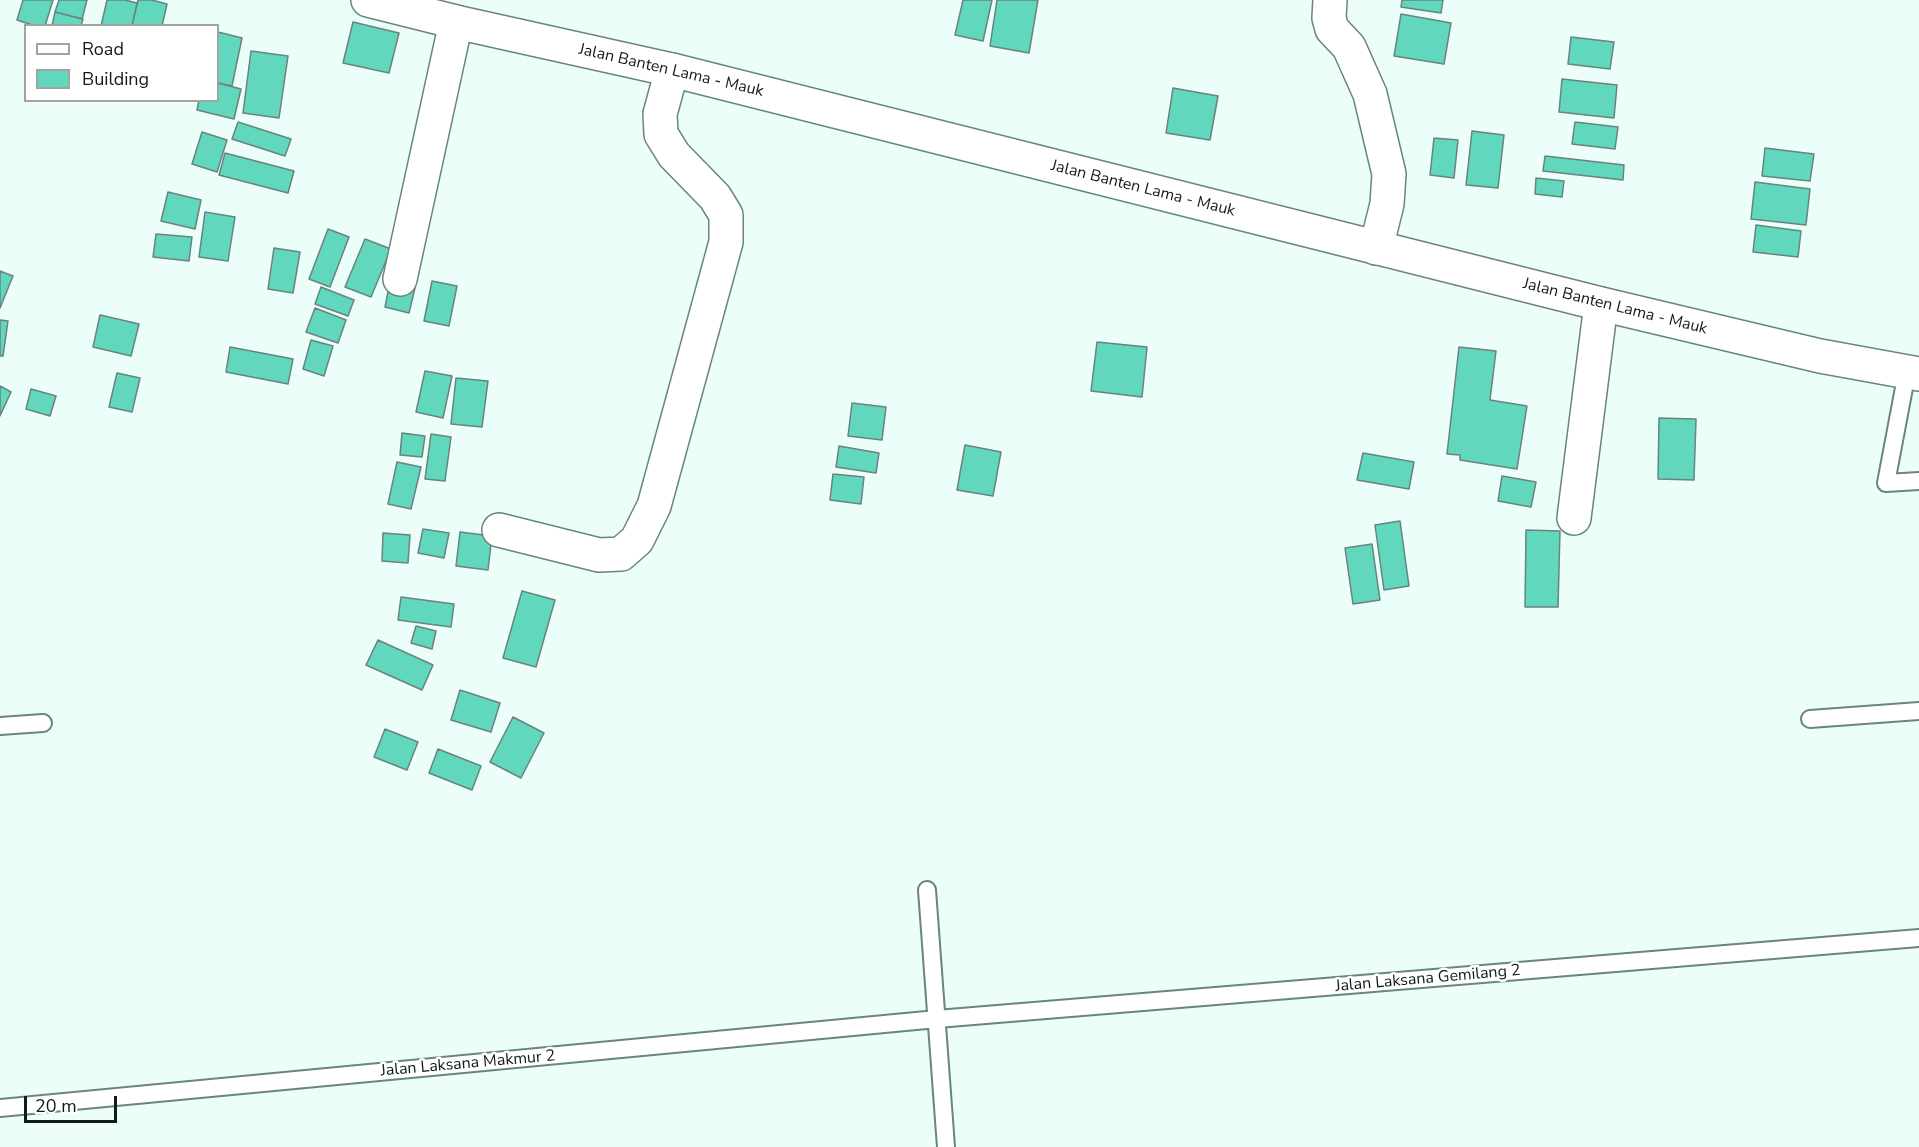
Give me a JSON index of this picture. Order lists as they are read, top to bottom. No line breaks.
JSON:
{"streets":{"main road":["Jalan Banten Lama - Mauk"],"lane":["Jalan Laksana Gemilang 2","Jalan Laksana Makmur 2"]},"crossings":[["Jalan Laksana Gemilang 2","Jalan Laksana Makmur 2"]],"legend":["Road","Building"],"scale_bar":"20 m"}
